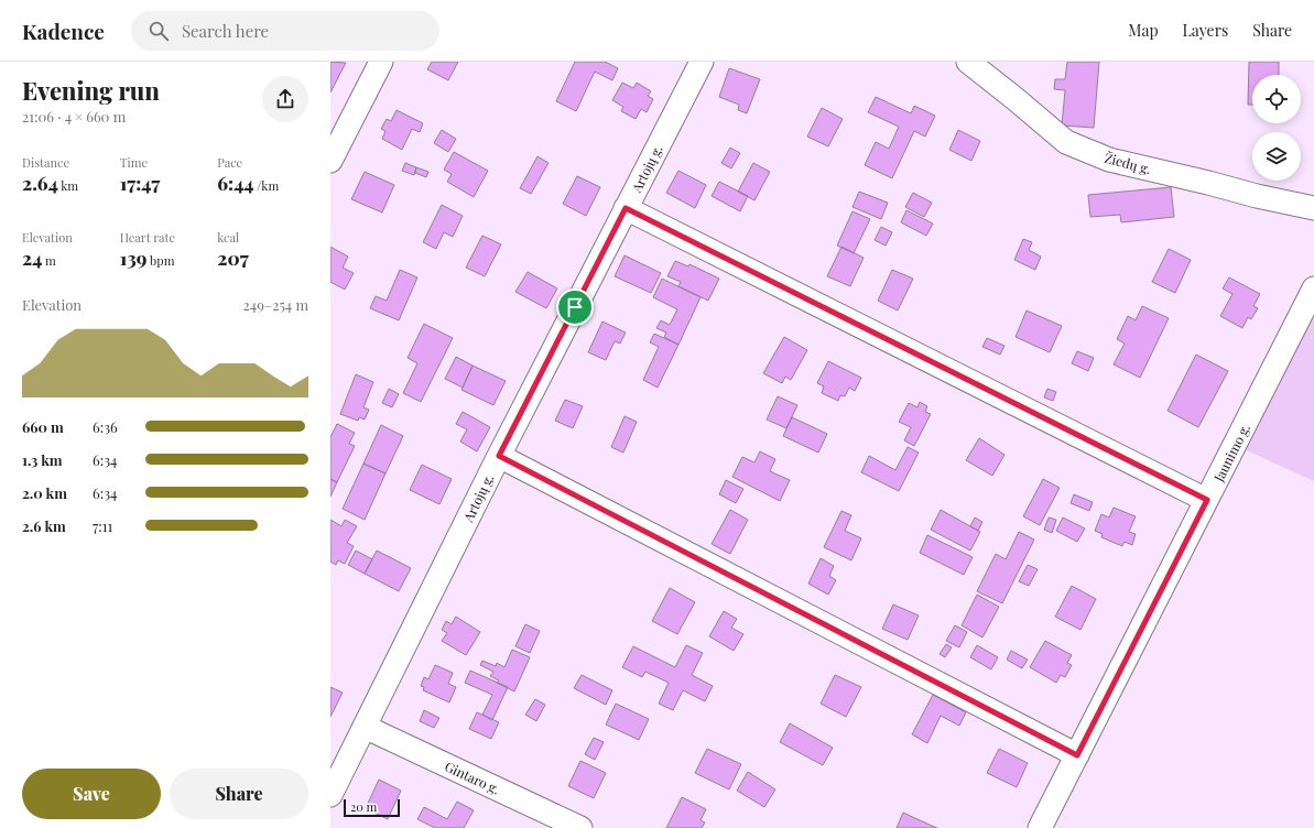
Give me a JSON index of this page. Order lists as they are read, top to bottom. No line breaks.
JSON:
{"streets":{"street":["Žiedų g.","Artojų g.","Jaunimo g.","Gintaro g."]},"crossings":[["Artojų g.","Gintaro g."]],"scale_bar":"20 m","page":{"header":"Kadence","search":"Search here","nav":["Map","Layers","Share"],"heading":["Evening run","21:06 · 4 × 660 m"],"stats":[["Distance","2.64 km"],["Time","17:47"],["Pace","6:44 /km"],["Elevation","24 m"],["Heart rate","139 bpm"],["kcal","207"]],"chart":["Elevation","249–254 m"],"list":[{"name":"660 m","note":"6:36"},{"name":"1.3 km","note":"6:34"},{"name":"2.0 km","note":"6:34"},{"name":"2.6 km","note":"7:11"}],"buttons":["Save","Share"],"scale":"20 m"}}
